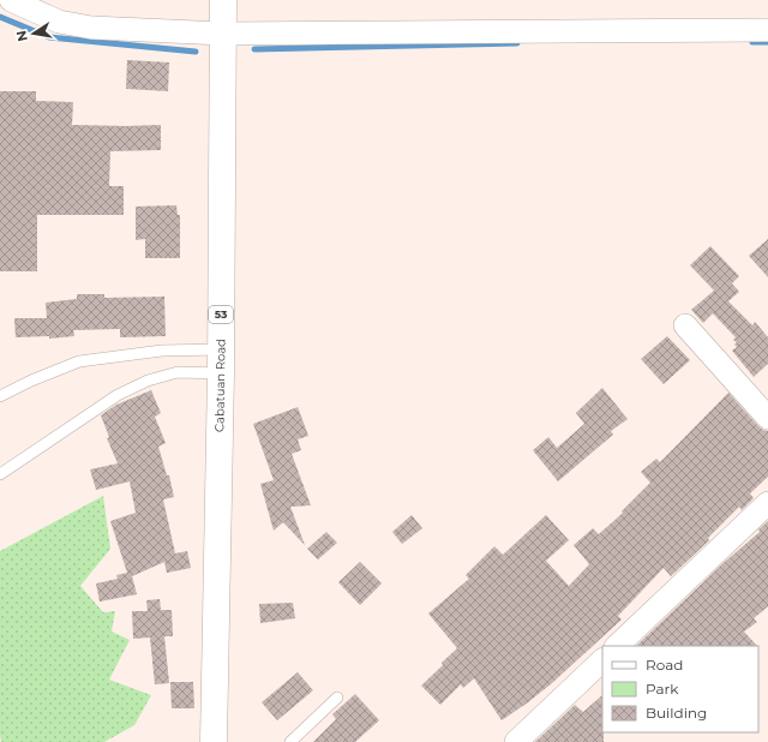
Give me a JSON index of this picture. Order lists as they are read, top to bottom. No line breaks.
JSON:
{"streets":{"highway":["53","Cabatuan Road"]},"legend":["Road","Park","Building"],"north":"left"}
